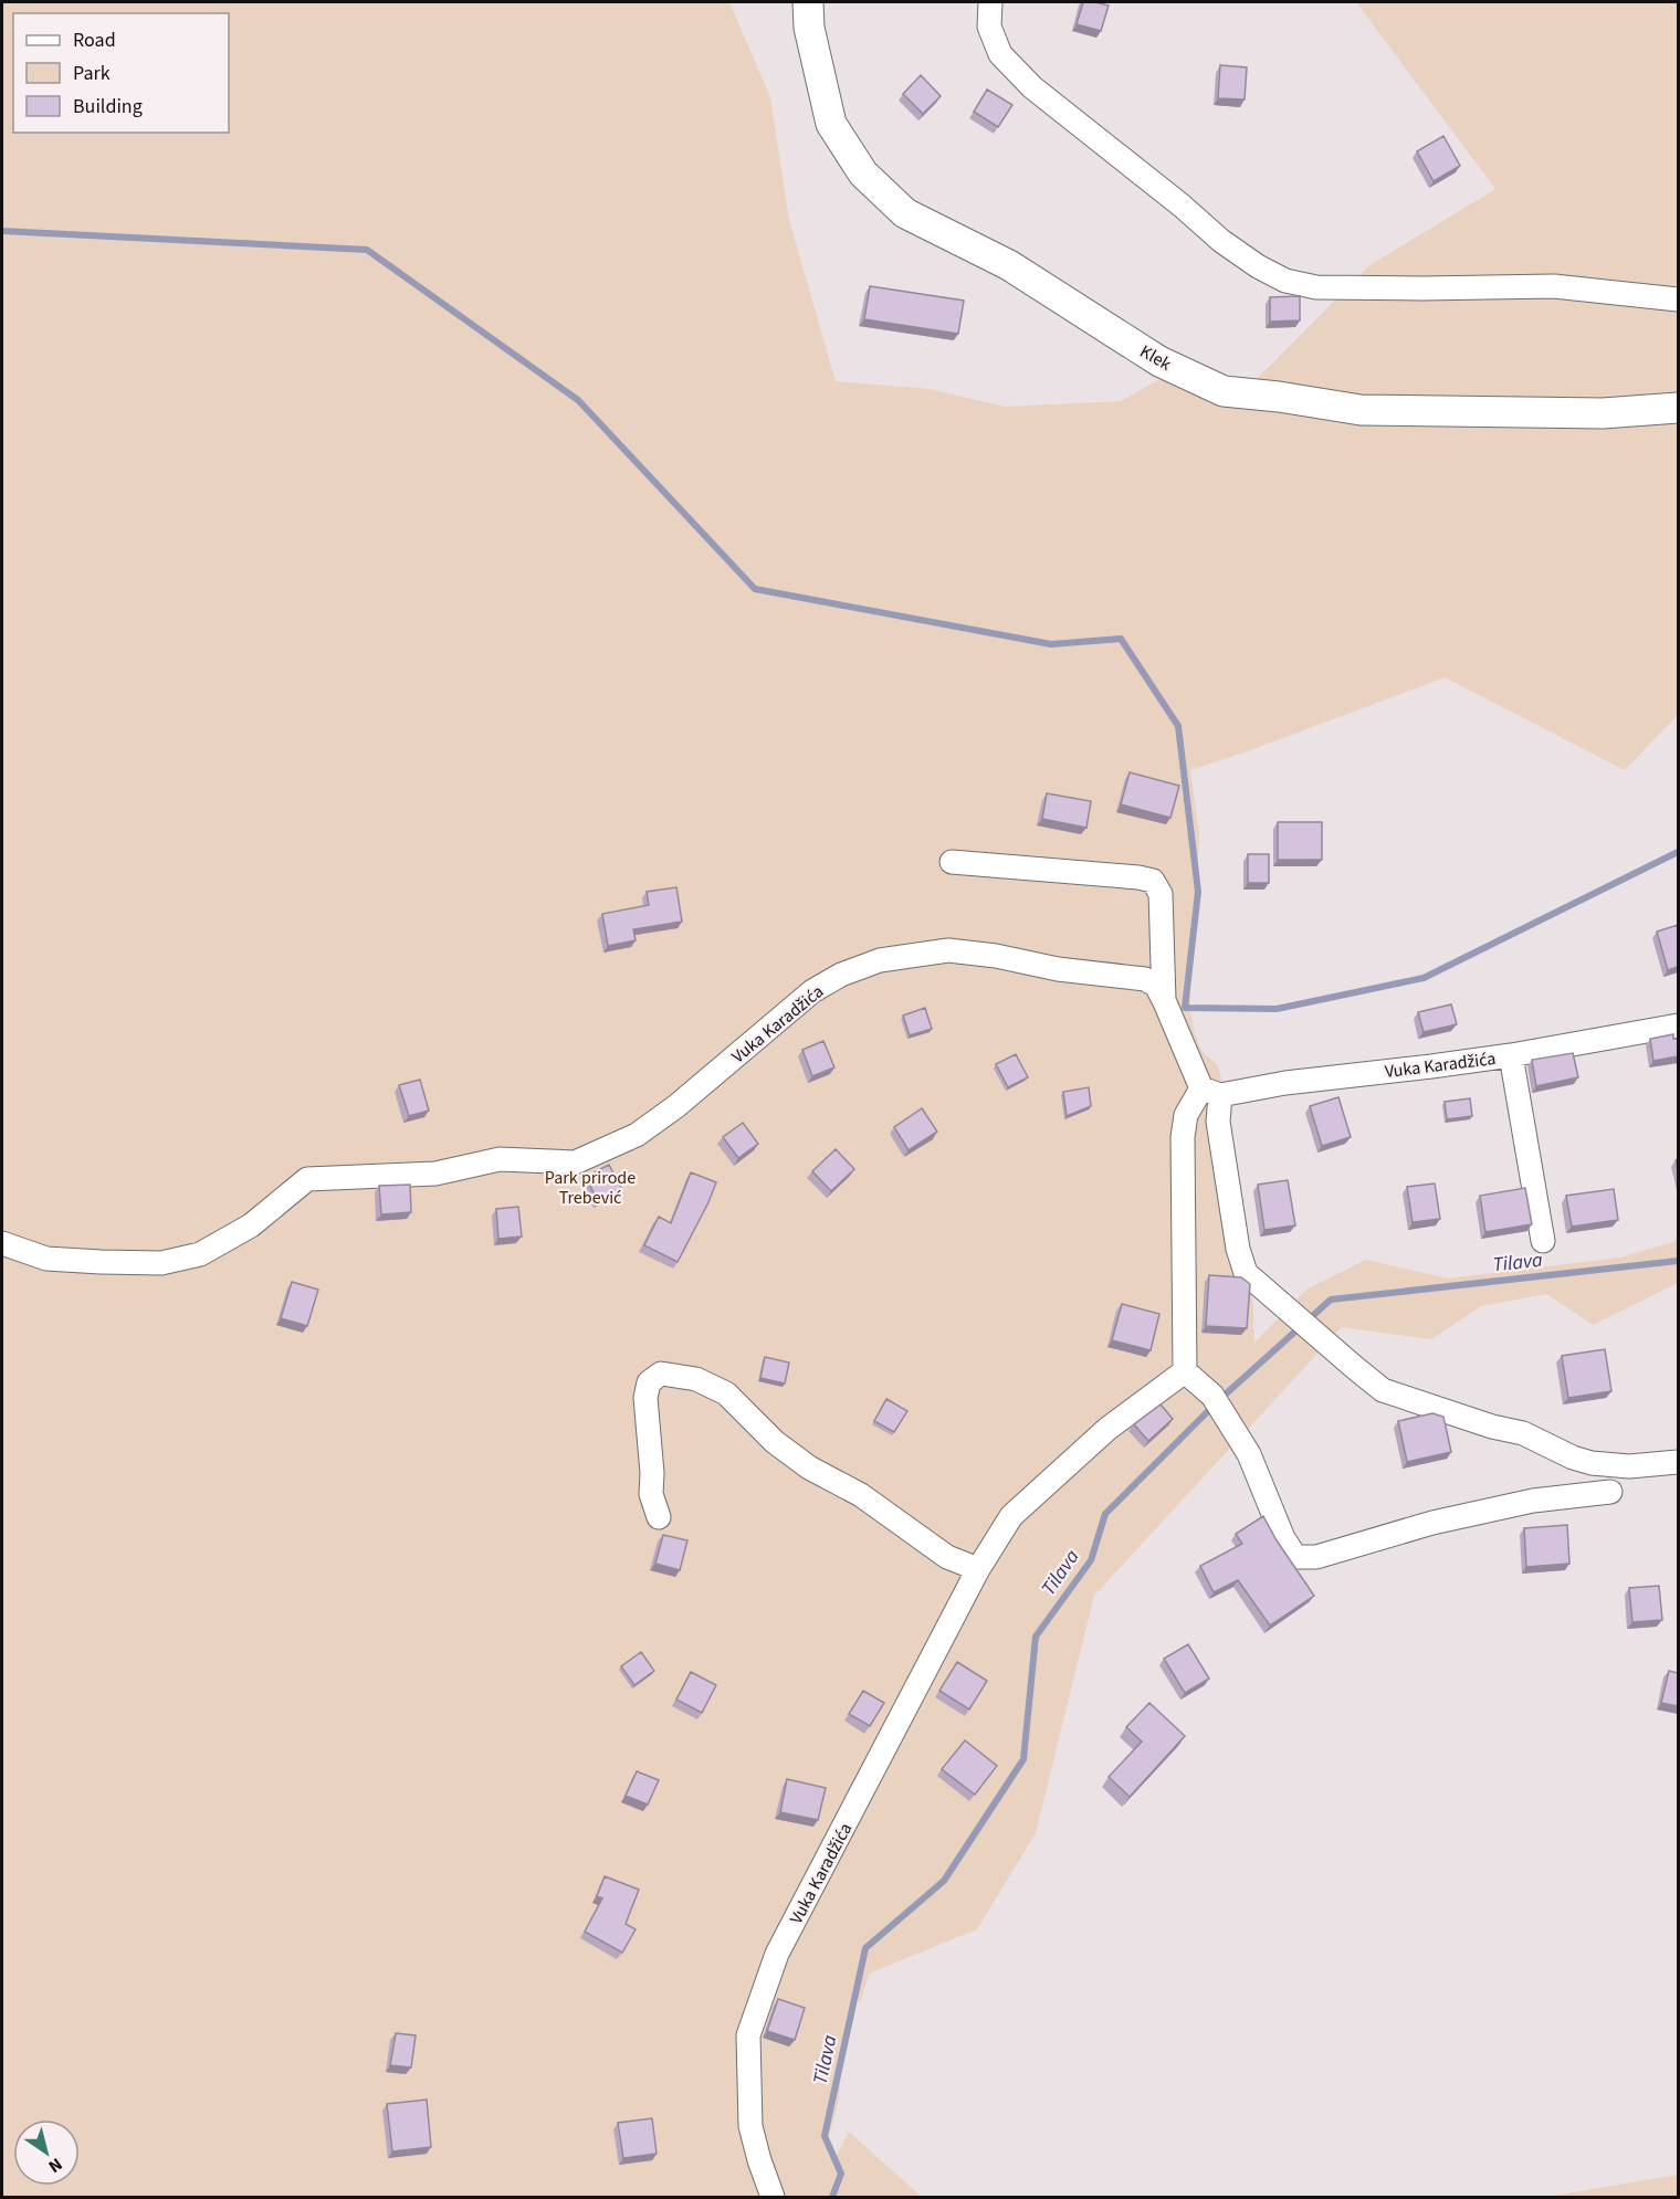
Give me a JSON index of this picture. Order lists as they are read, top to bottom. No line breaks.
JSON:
{"streets":{"street":["Klek","Vuka Karadžića"]},"water":["Tilava"],"parks":["Park prirode Trebević"],"legend":["Road","Park","Building"],"north":"bottom right"}
